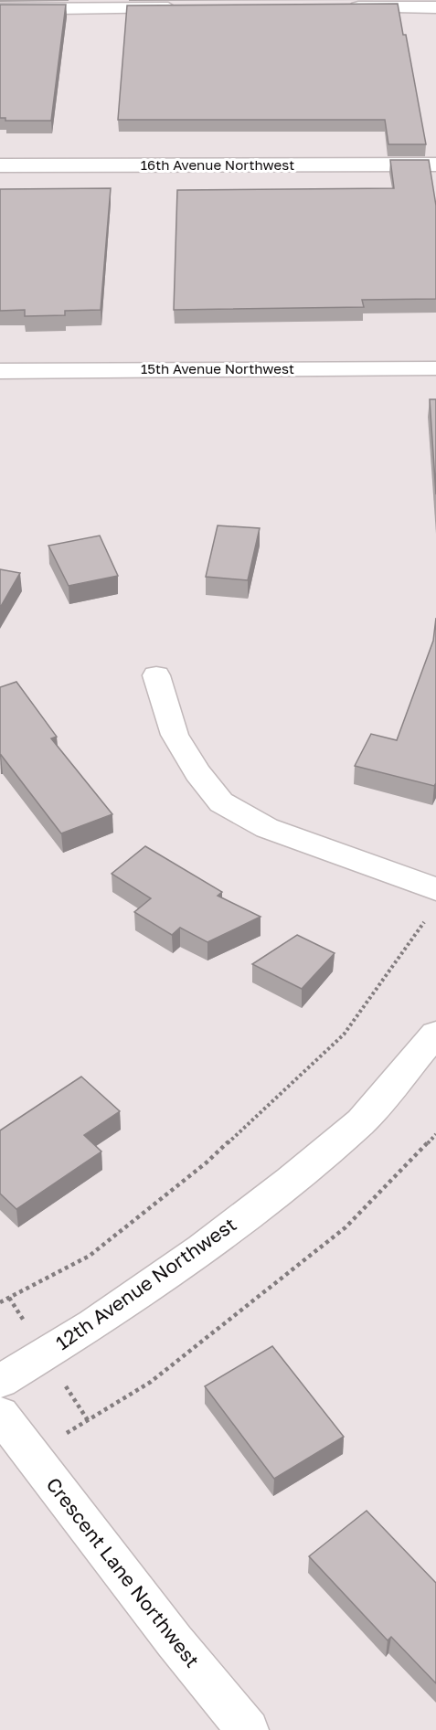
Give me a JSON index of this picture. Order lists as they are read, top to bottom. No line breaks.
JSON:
{"streets":{"street":["16th Avenue Northwest","15th Avenue Northwest","12th Avenue Northwest","Crescent Lane Northwest"]}}
